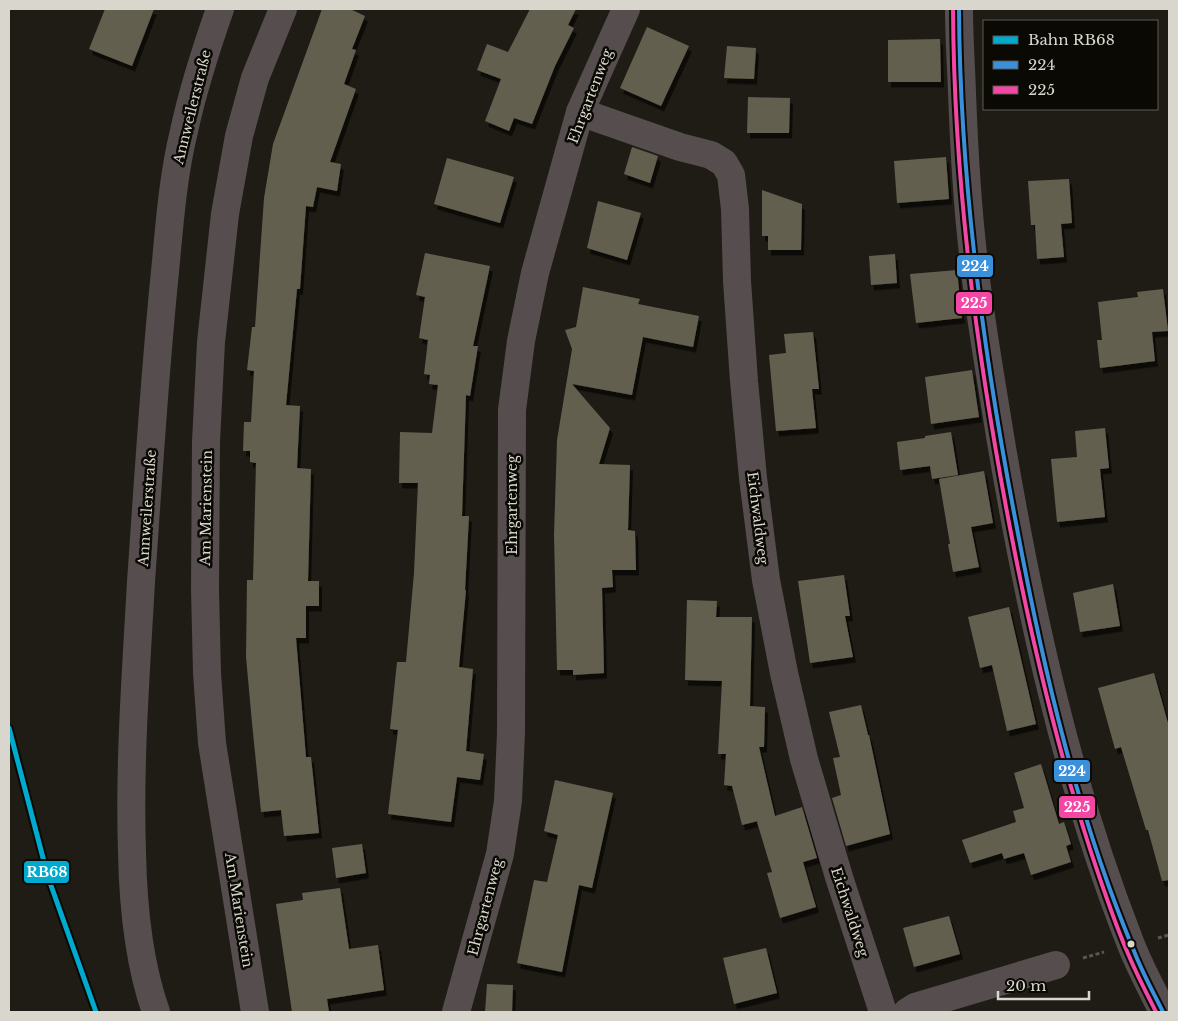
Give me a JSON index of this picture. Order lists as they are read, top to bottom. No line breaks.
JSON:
{"streets":{"street":["Ehrgartenweg","Annweilerstraße","Am Marienstein","Eichwaldweg"]},"crossings":[["Ehrgartenweg","Eichwaldweg"]],"lines":["transit line 224","transit line 225","rail line RB68"],"legend":["Bahn RB68","224","225"],"scale_bar":"20 m"}
